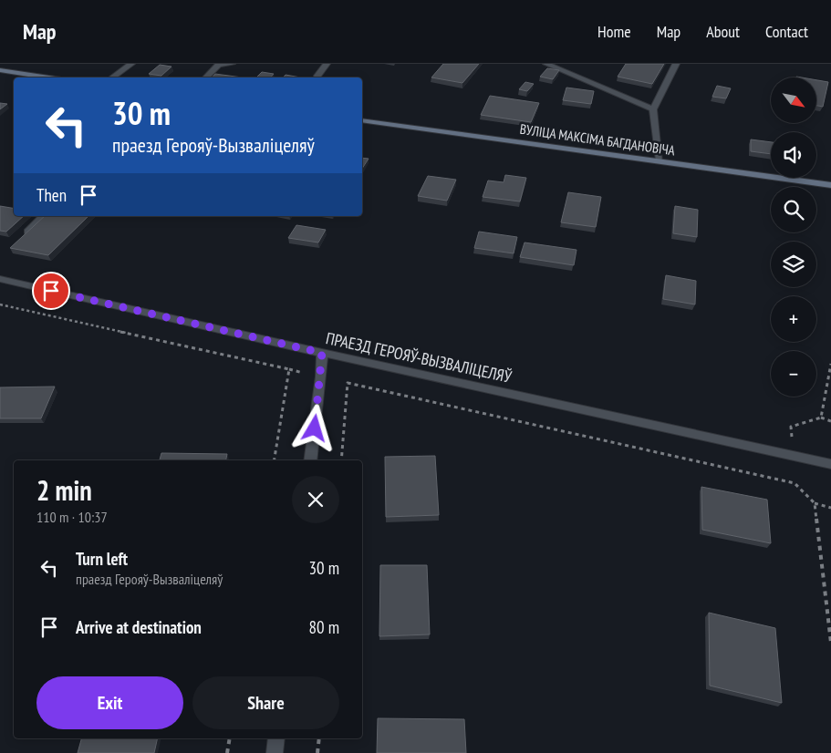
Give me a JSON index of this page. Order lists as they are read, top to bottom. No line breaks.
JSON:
{"streets":{"main road":["ВУЛІЦА МАКСІМА БАГДАНОВІЧА"],"street":["ПРАЕЗД ГЕРОЯЎ-ВЫЗВАЛІЦЕЛЯЎ"]},"north":"bottom right","page":{"header":"Map","nav":["Home","Map","About","Contact"],"map_buttons":["+","−"],"turn":["30 m","праезд Герояў-Вызваліцеляў"],"then":"Then","heading":["2 min","110 m · 10:37"],"list":[{"name":"Turn left","note":"праезд Герояў-Вызваліцеляў","value":"30 m"},{"name":"Arrive at destination","value":"80 m"}],"buttons":["Exit","Share"]}}
